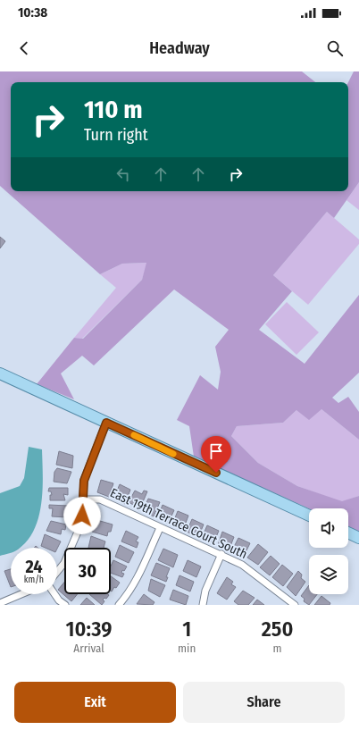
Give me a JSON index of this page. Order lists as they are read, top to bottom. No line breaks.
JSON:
{"streets":{"street":["East 19th Terrace Court South"]},"page":{"status":"10:38","header":"Headway","turn":["110 m","Turn right"],"speed":"24 km/h","limit":"30","eta":["10:39","Arrival","1","min","250","m"],"buttons":["Exit","Share"]}}
